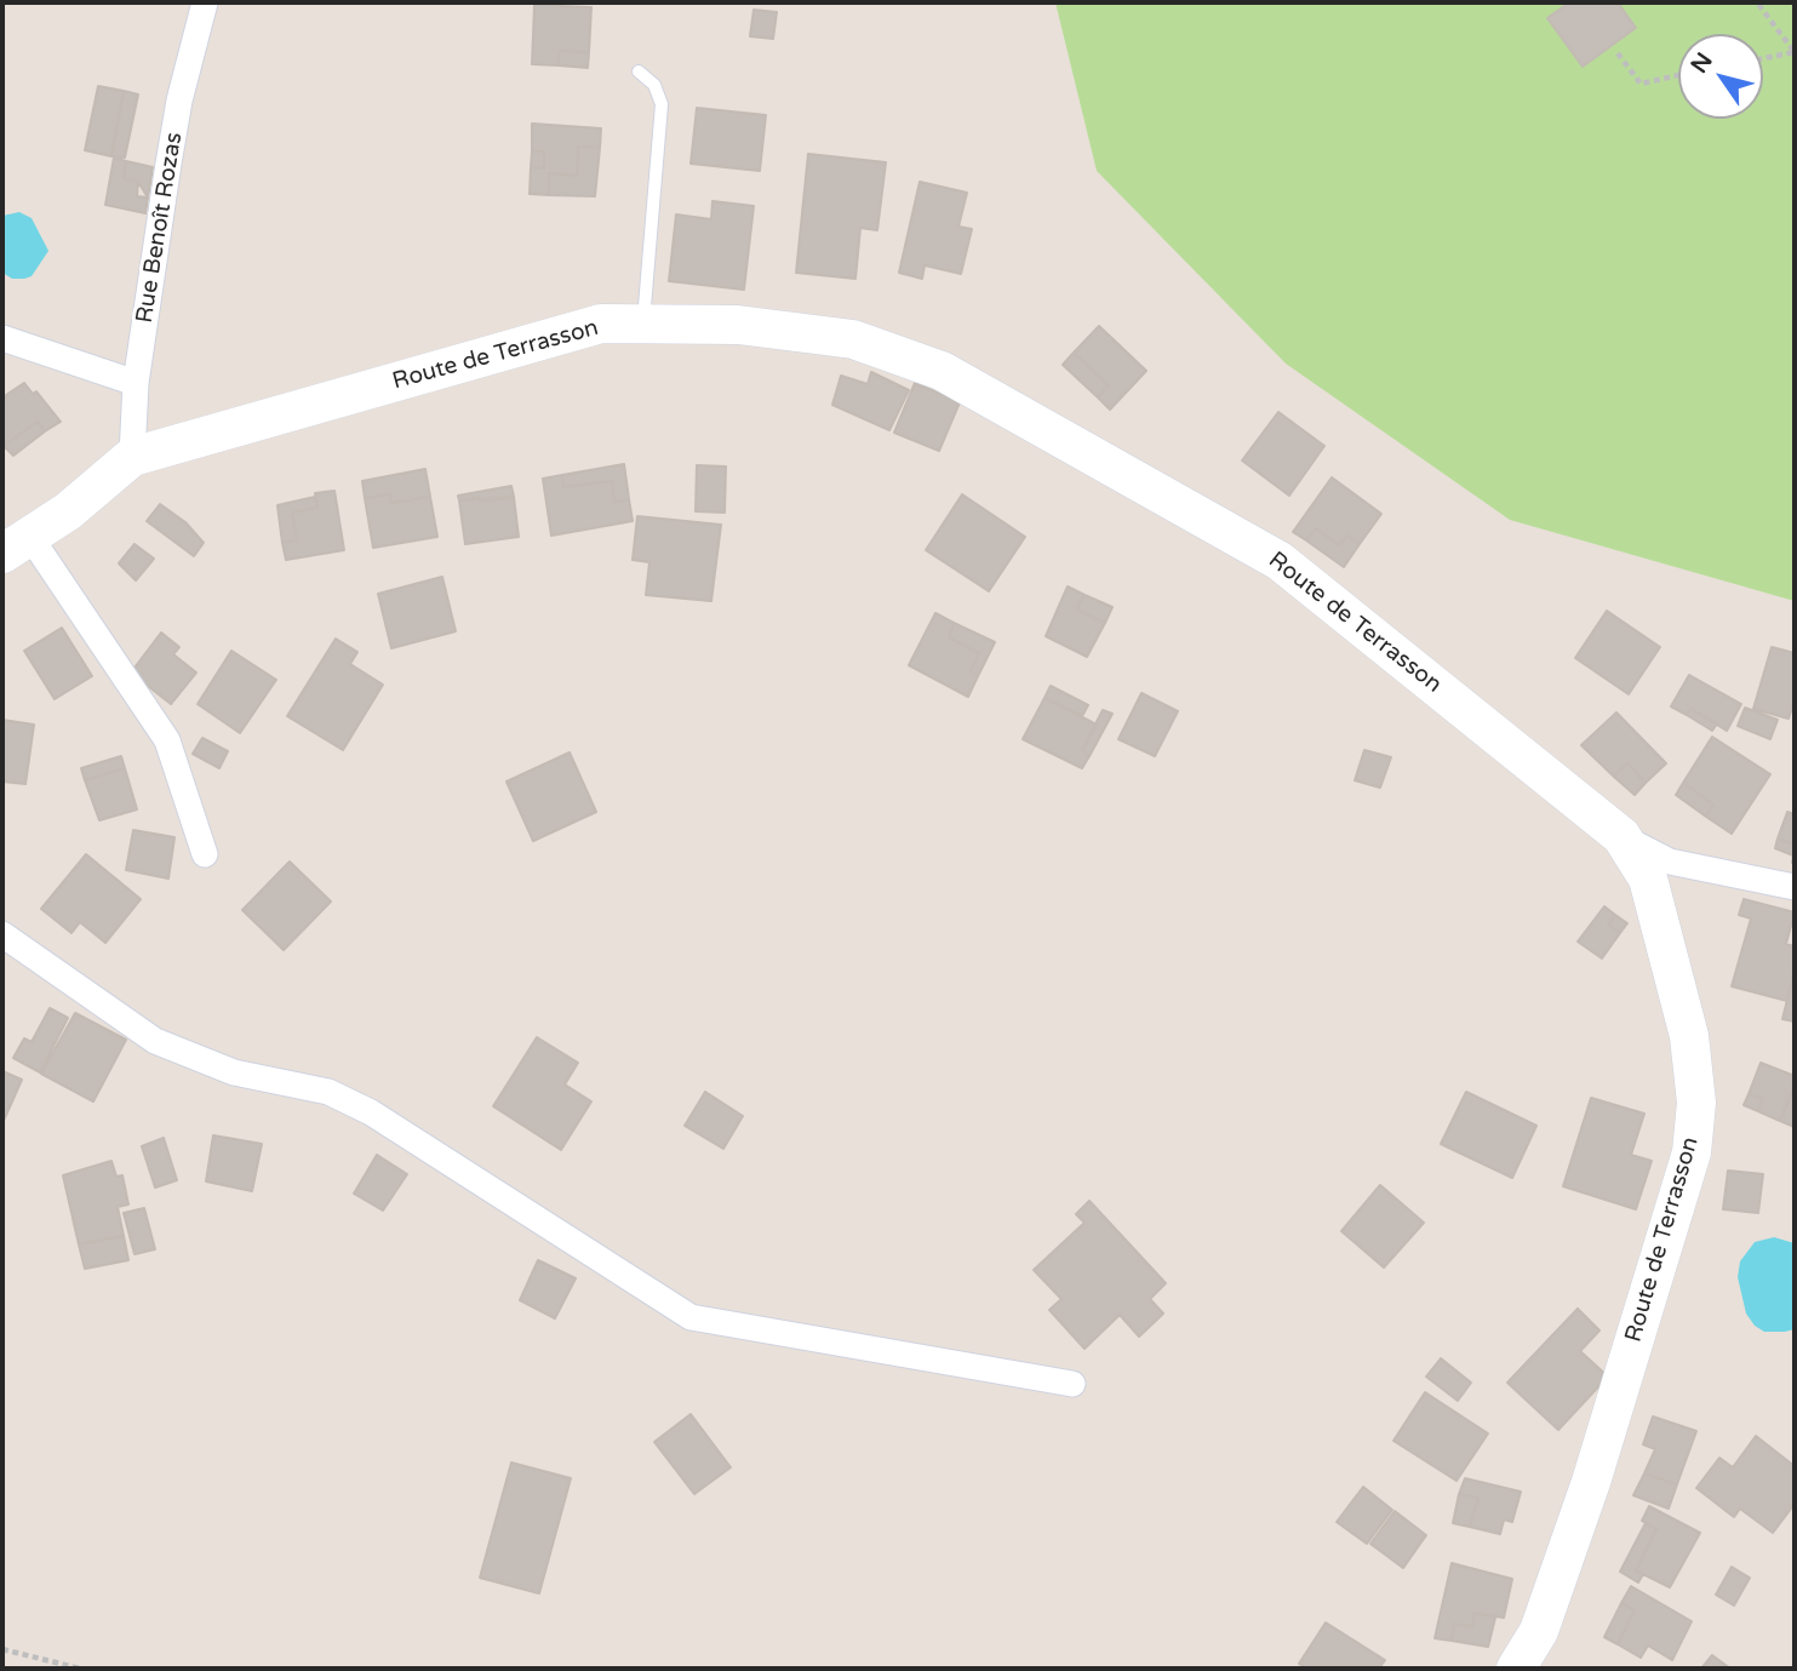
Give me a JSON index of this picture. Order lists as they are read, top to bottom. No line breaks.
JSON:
{"streets":{"street":["Rue Benoît Rozas","Route de Terrasson"]},"crossings":[["Rue Benoît Rozas","Route de Terrasson"]],"north":"top left"}
